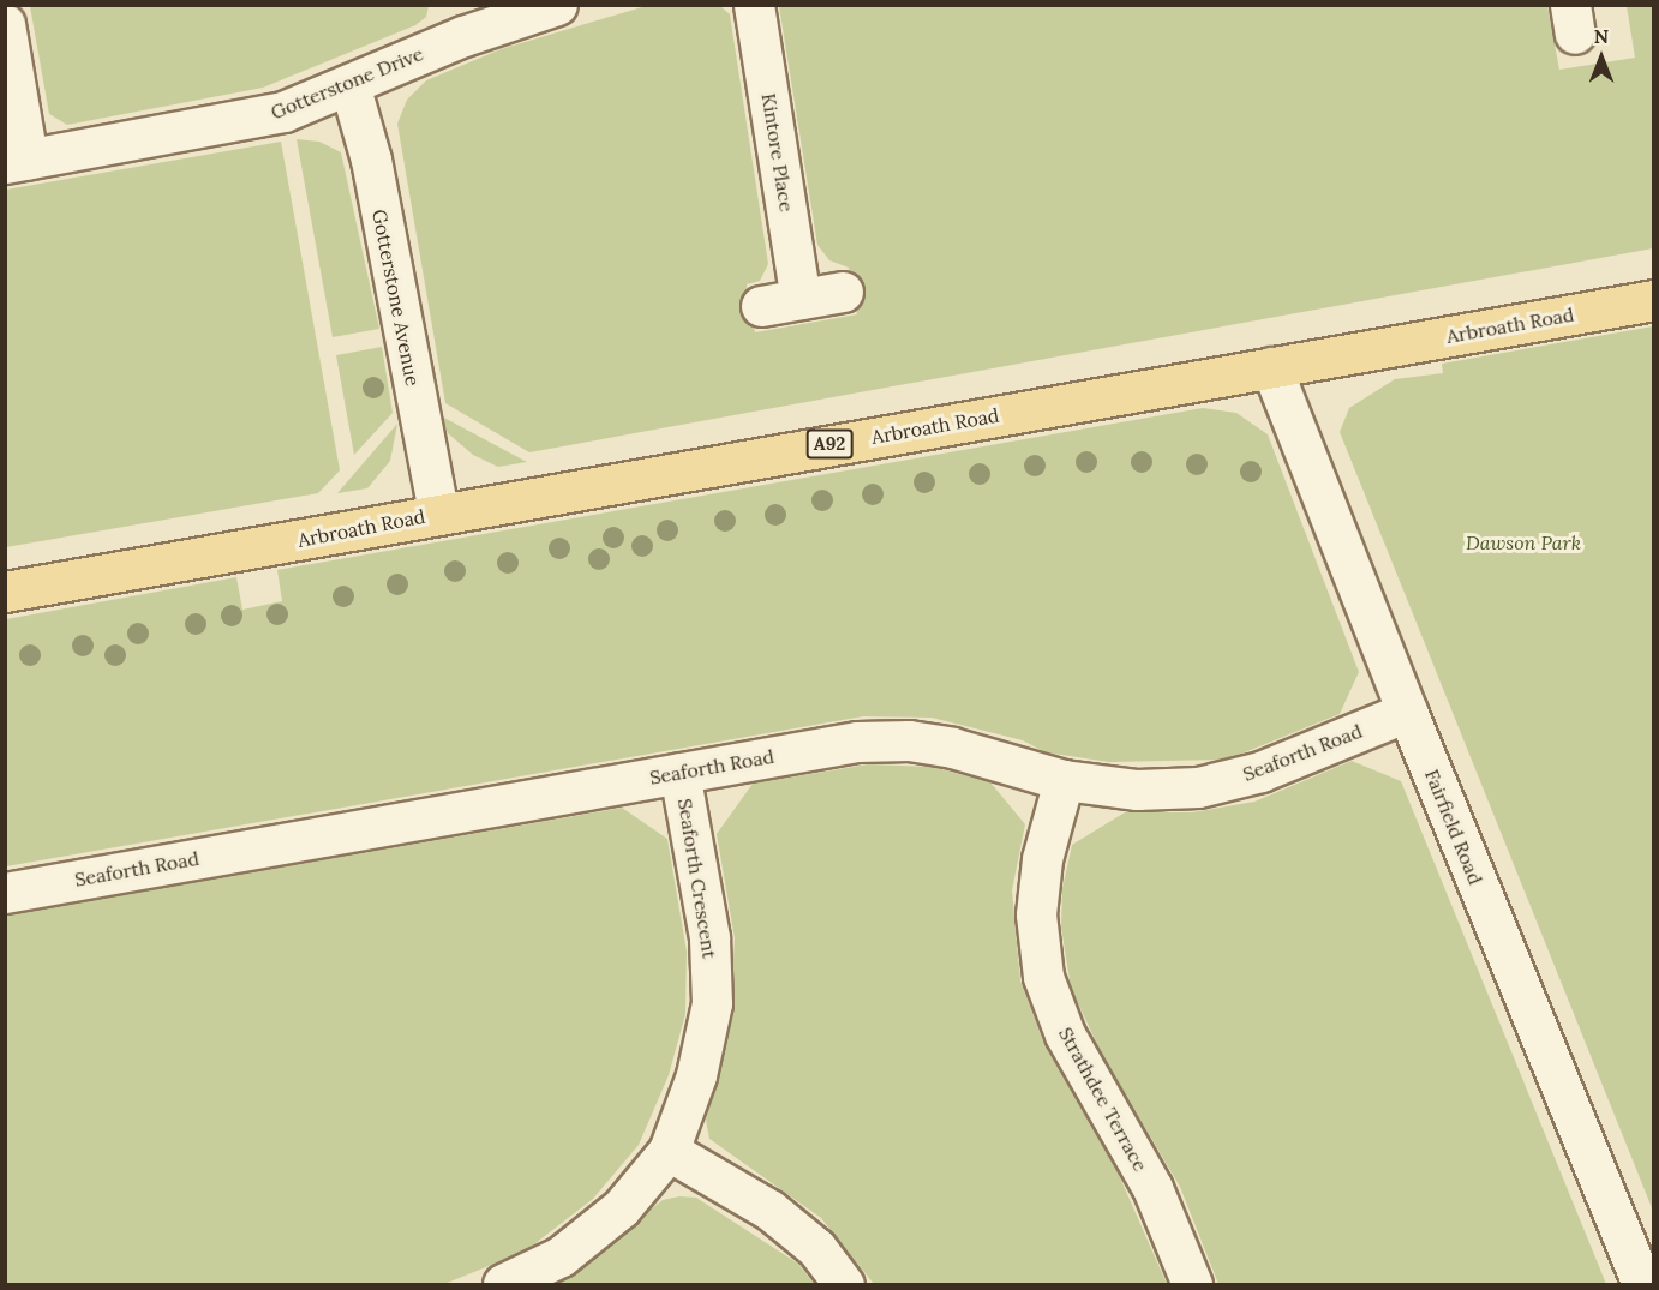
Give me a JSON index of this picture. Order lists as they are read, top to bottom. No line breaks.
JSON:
{"streets":{"main road":["Arbroath Road","A92"],"street":["Gotterstone Drive","Kintore Place","Gotterstone Avenue","Seaforth Road","Fairfield Road","Seaforth Crescent","Strathdee Terrace"]},"crossings":[["Gotterstone Drive","Gotterstone Avenue"],["Gotterstone Avenue","Arbroath Road"],["Arbroath Road","Fairfield Road"],["Seaforth Road","Fairfield Road"],["Seaforth Road","Seaforth Crescent"],["Seaforth Road","Strathdee Terrace"]],"parks":["Dawson Park"],"north":"top"}
